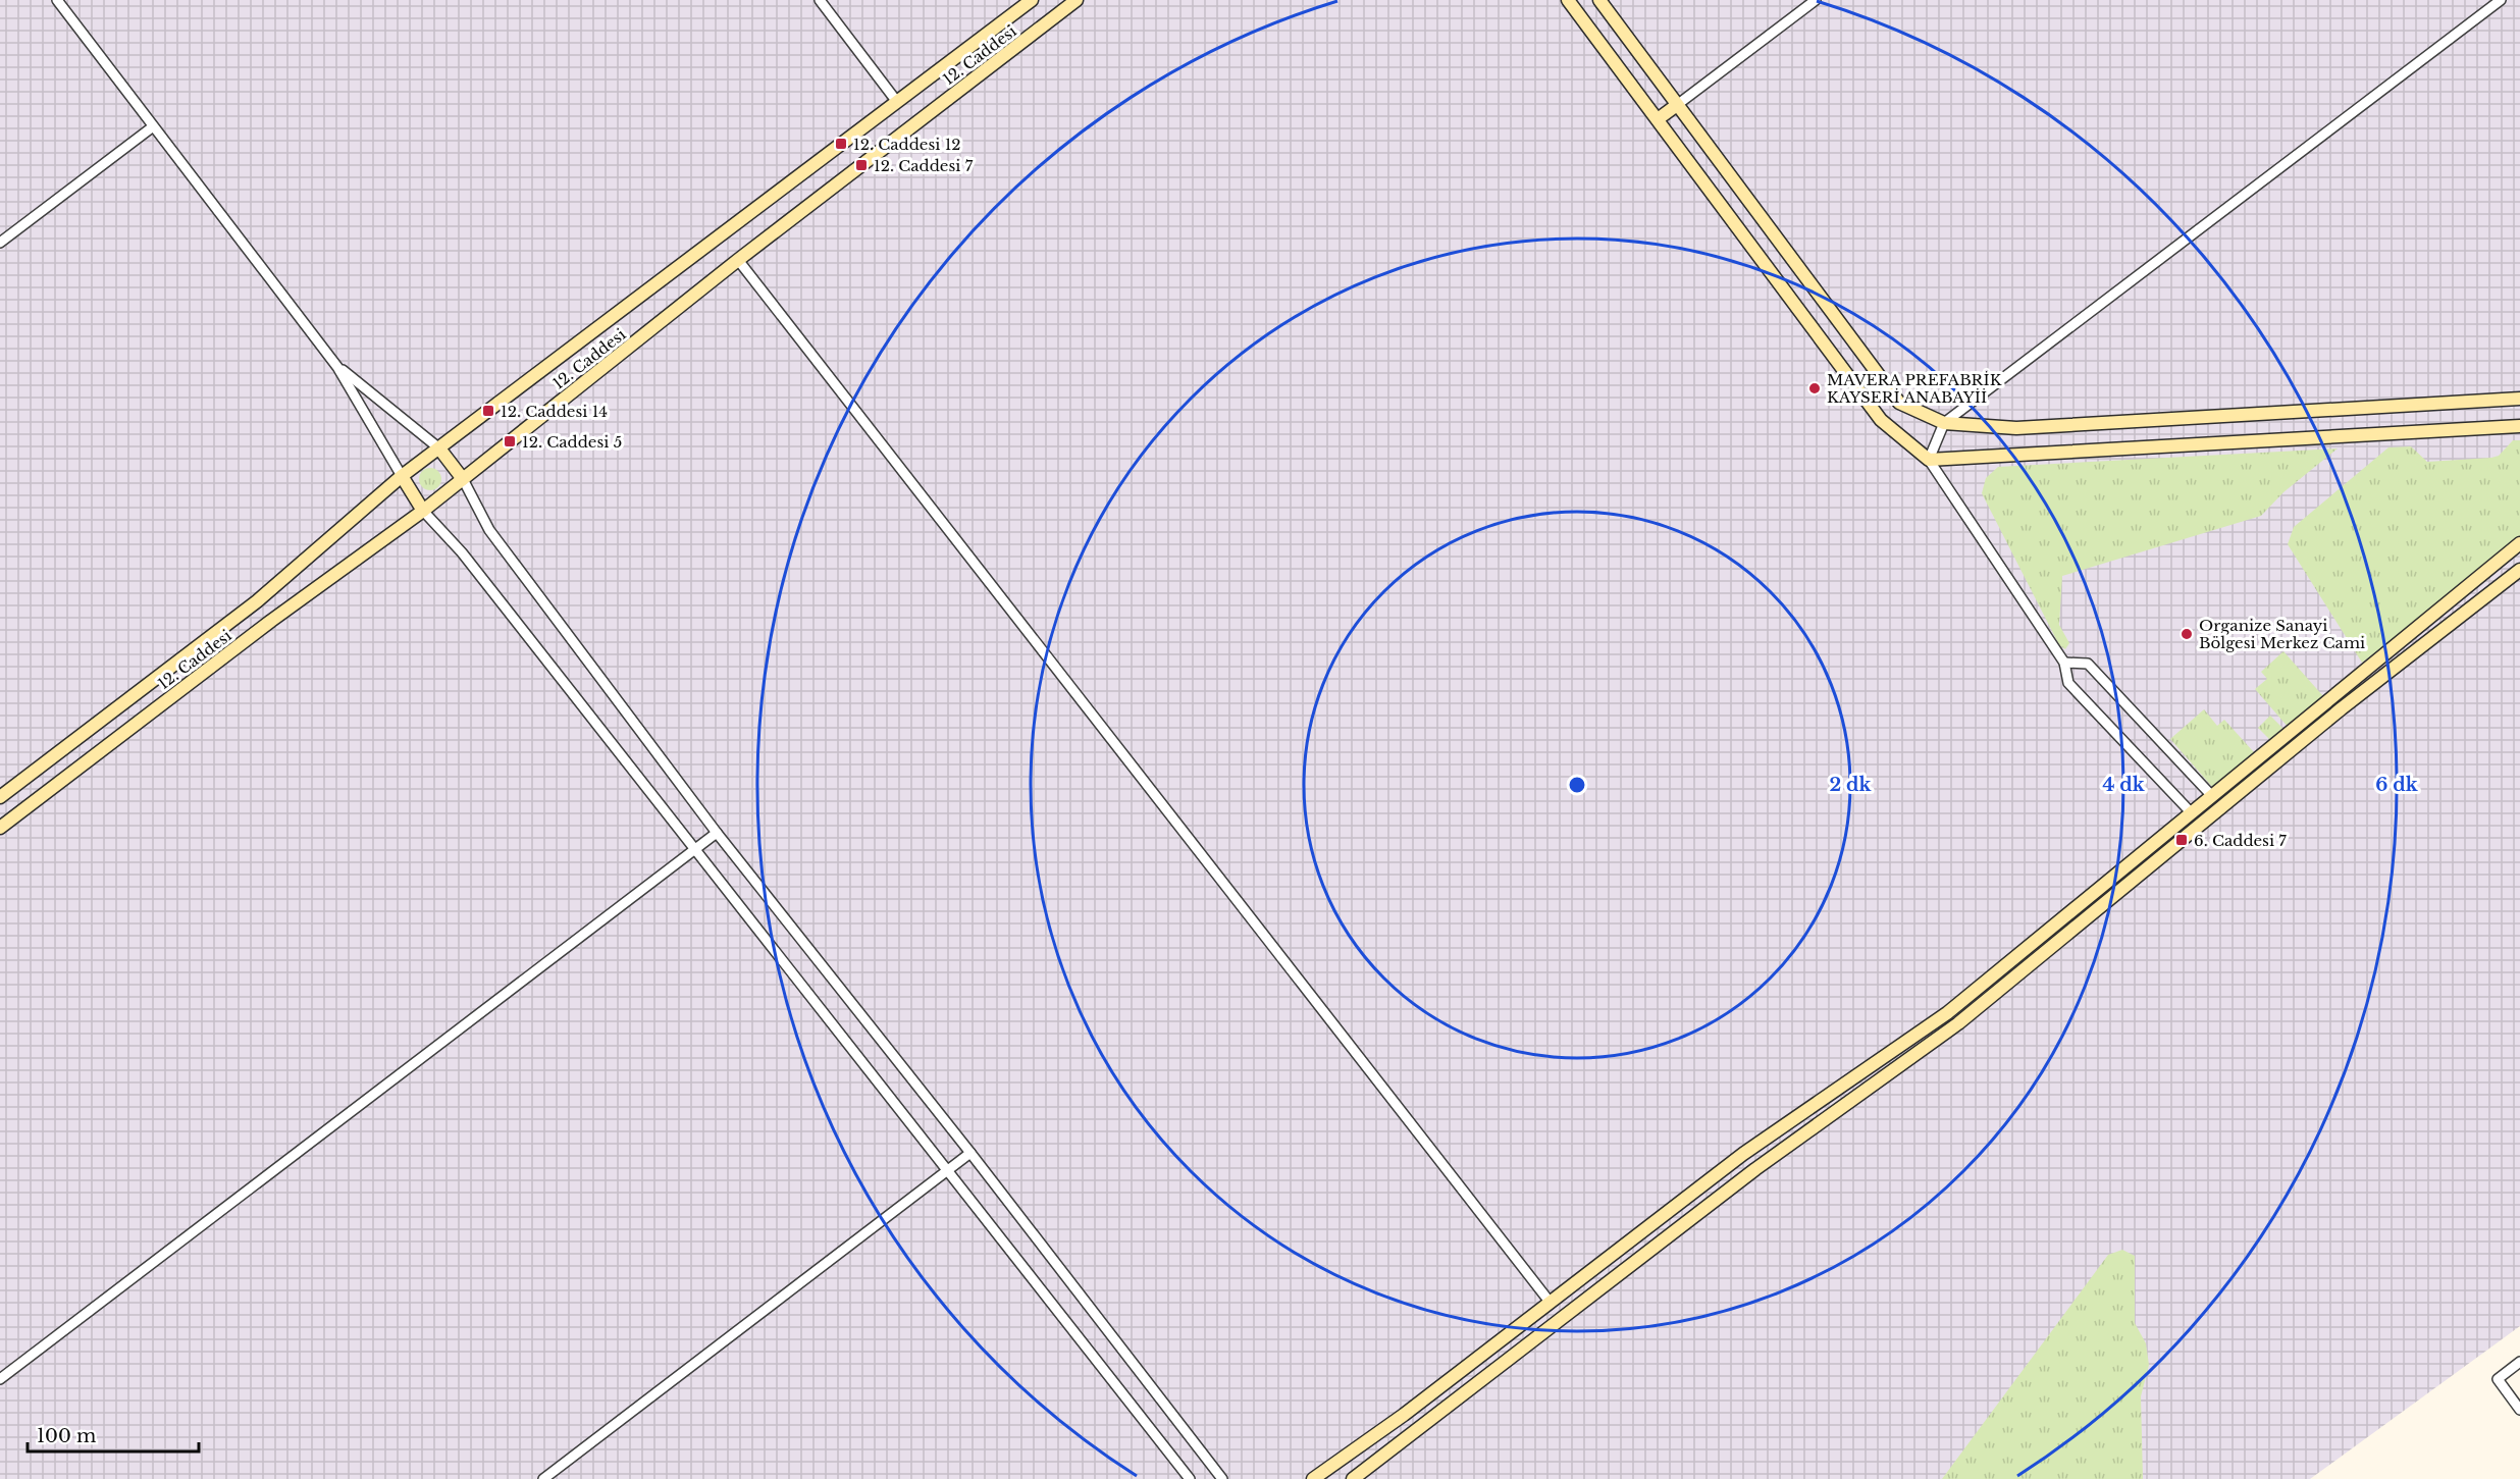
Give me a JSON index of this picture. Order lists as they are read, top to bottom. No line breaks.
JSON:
{"streets":{"street":["12. Caddesi"]},"places":{"transit":["12. Caddesi 12","12. Caddesi 7","12. Caddesi 14","12. Caddesi 5","6. Caddesi 7"],"other":["MAVERA PREFABRİK KAYSERİ ANABAYİİ","Organize Sanayi Bölgesi Merkez Cami"]},"scale_bar":"100 m","rings":["2 dk","4 dk","6 dk"]}
